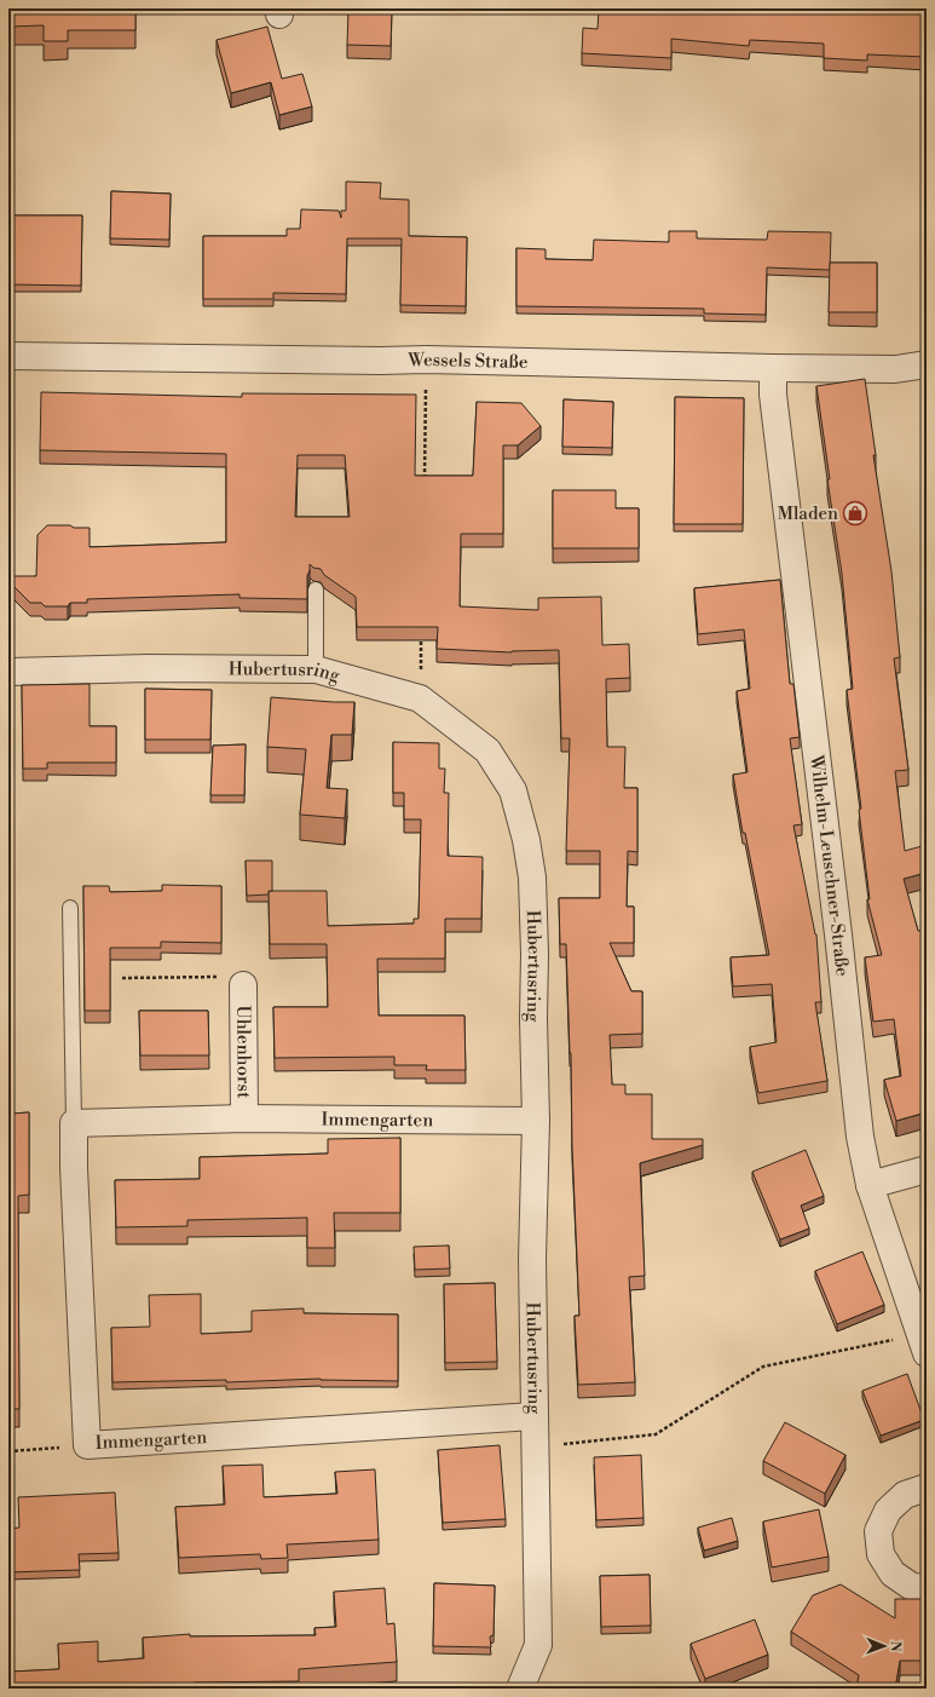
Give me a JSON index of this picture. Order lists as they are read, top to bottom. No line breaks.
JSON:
{"streets":{"street":["Wessels Straße","Hubertusring","Wilhelm-Leuschner-Straße","Uhlenhorst","Immengarten"]},"crossings":[["Wessels Straße","Wilhelm-Leuschner-Straße"],["Hubertusring","Immengarten"],["Uhlenhorst","Immengarten"]],"places":{"shop":["Mladen"]},"north":"right"}
